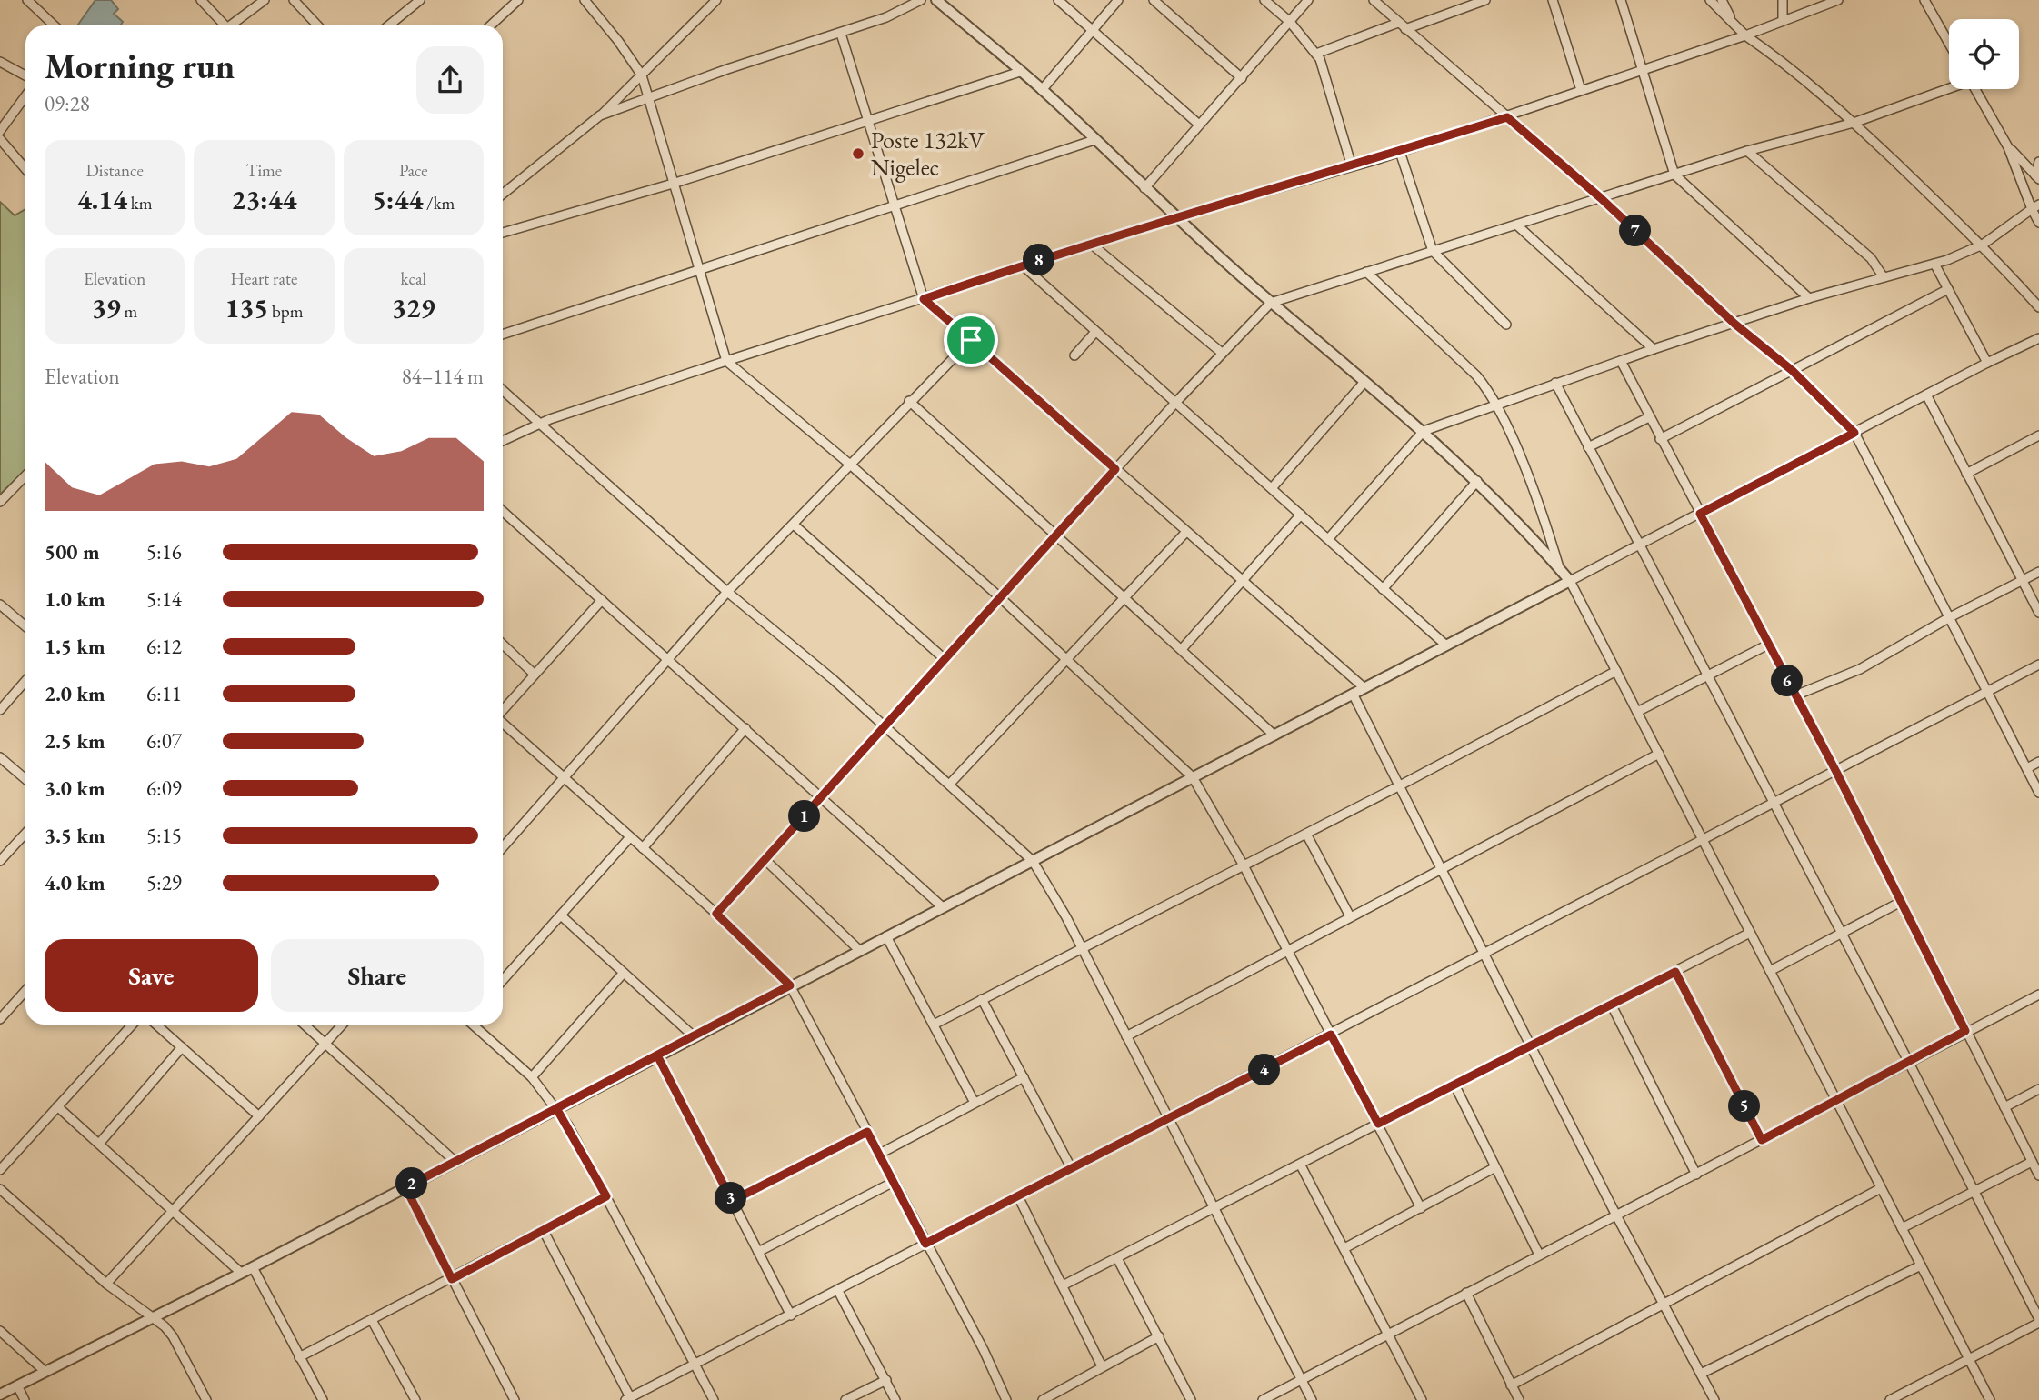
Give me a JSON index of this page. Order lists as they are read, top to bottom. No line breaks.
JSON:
{"places":["Poste 132kV Nigelec"],"page":{"heading":["Morning run","09:28"],"stats":[["Distance","4.14 km"],["Time","23:44"],["Pace","5:44 /km"],["Elevation","39 m"],["Heart rate","135 bpm"],["kcal","329"]],"pins":["7","8","6","1","4","5","2","3"],"chart":["Elevation","84–114 m"],"list":[{"name":"500 m","note":"5:16"},{"name":"1.0 km","note":"5:14"},{"name":"1.5 km","note":"6:12"},{"name":"2.0 km","note":"6:11"},{"name":"2.5 km","note":"6:07"},{"name":"3.0 km","note":"6:09"},{"name":"3.5 km","note":"5:15"},{"name":"4.0 km","note":"5:29"}],"buttons":["Save","Share"]}}
